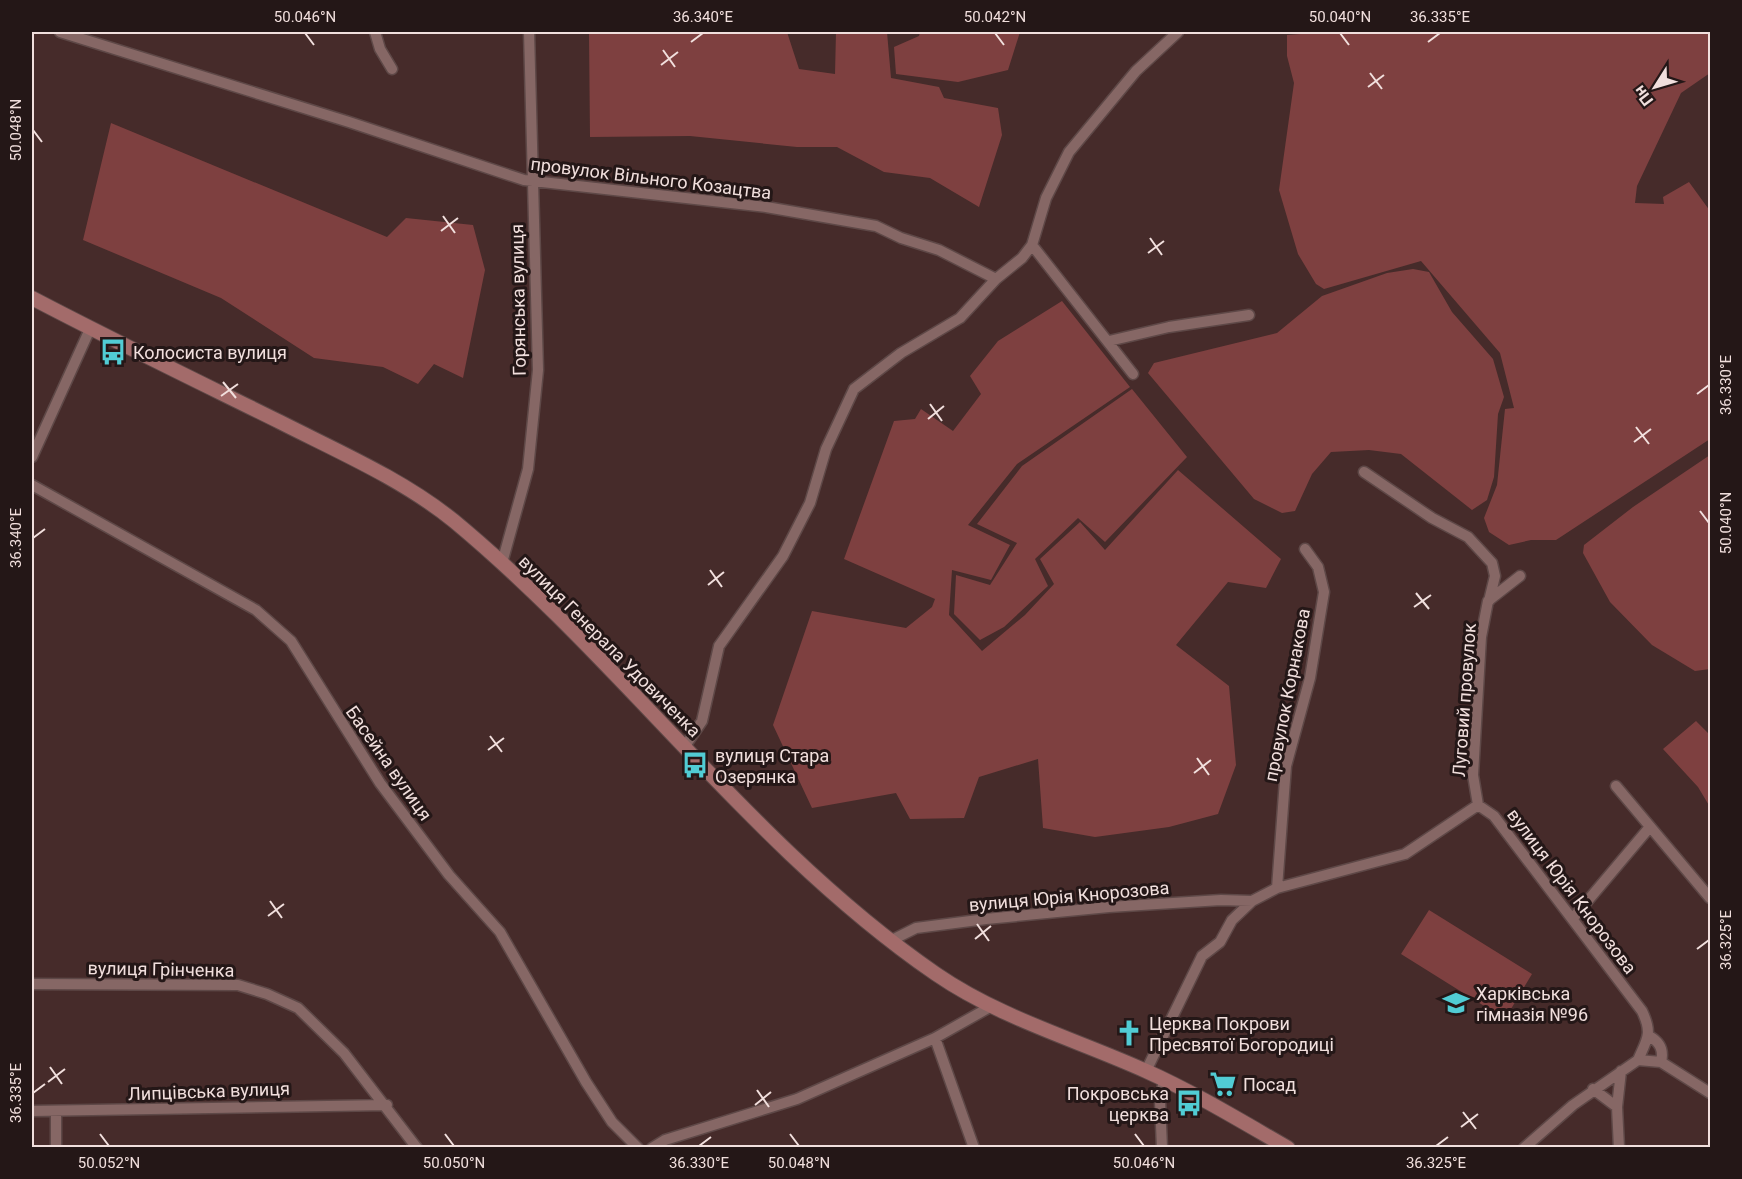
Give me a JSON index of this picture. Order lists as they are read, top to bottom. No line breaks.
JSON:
{"streets":{"main road":["вулиця Генерала Удовиченка"],"street":["провулок Вільного Козацтва","Горянська вулиця","провулок Корнакова","Луговий провулок","Басейна вулиця","вулиця Юрія Кнорозова","вулиця Грінченка","Липцівська вулиця"]},"crossings":[["провулок Вільного Козацтва","Горянська вулиця"],["Горянська вулиця","вулиця Генерала Удовиченка"],["вулиця Генерала Удовиченка","вулиця Юрія Кнорозова"],["провулок Корнакова","вулиця Юрія Кнорозова"],["Луговий провулок","вулиця Юрія Кнорозова"],["вулиця Грінченка","Липцівська вулиця"]],"places":{"bus stop":["Колосиста вулиця","вулиця Стара Озерянка","Покровська церква"],"school or university":["Харківська гімназія №96"],"church":["Церква Покрови Пресвятої Богородиці"],"supermarket":["Посад"]},"north":"bottom left","coordinates":["50.046°N","36.340°E","50.042°N","50.040°N","36.335°E","50.048°N","36.330°E","36.325°E","50.052°N","50.050°N"]}
